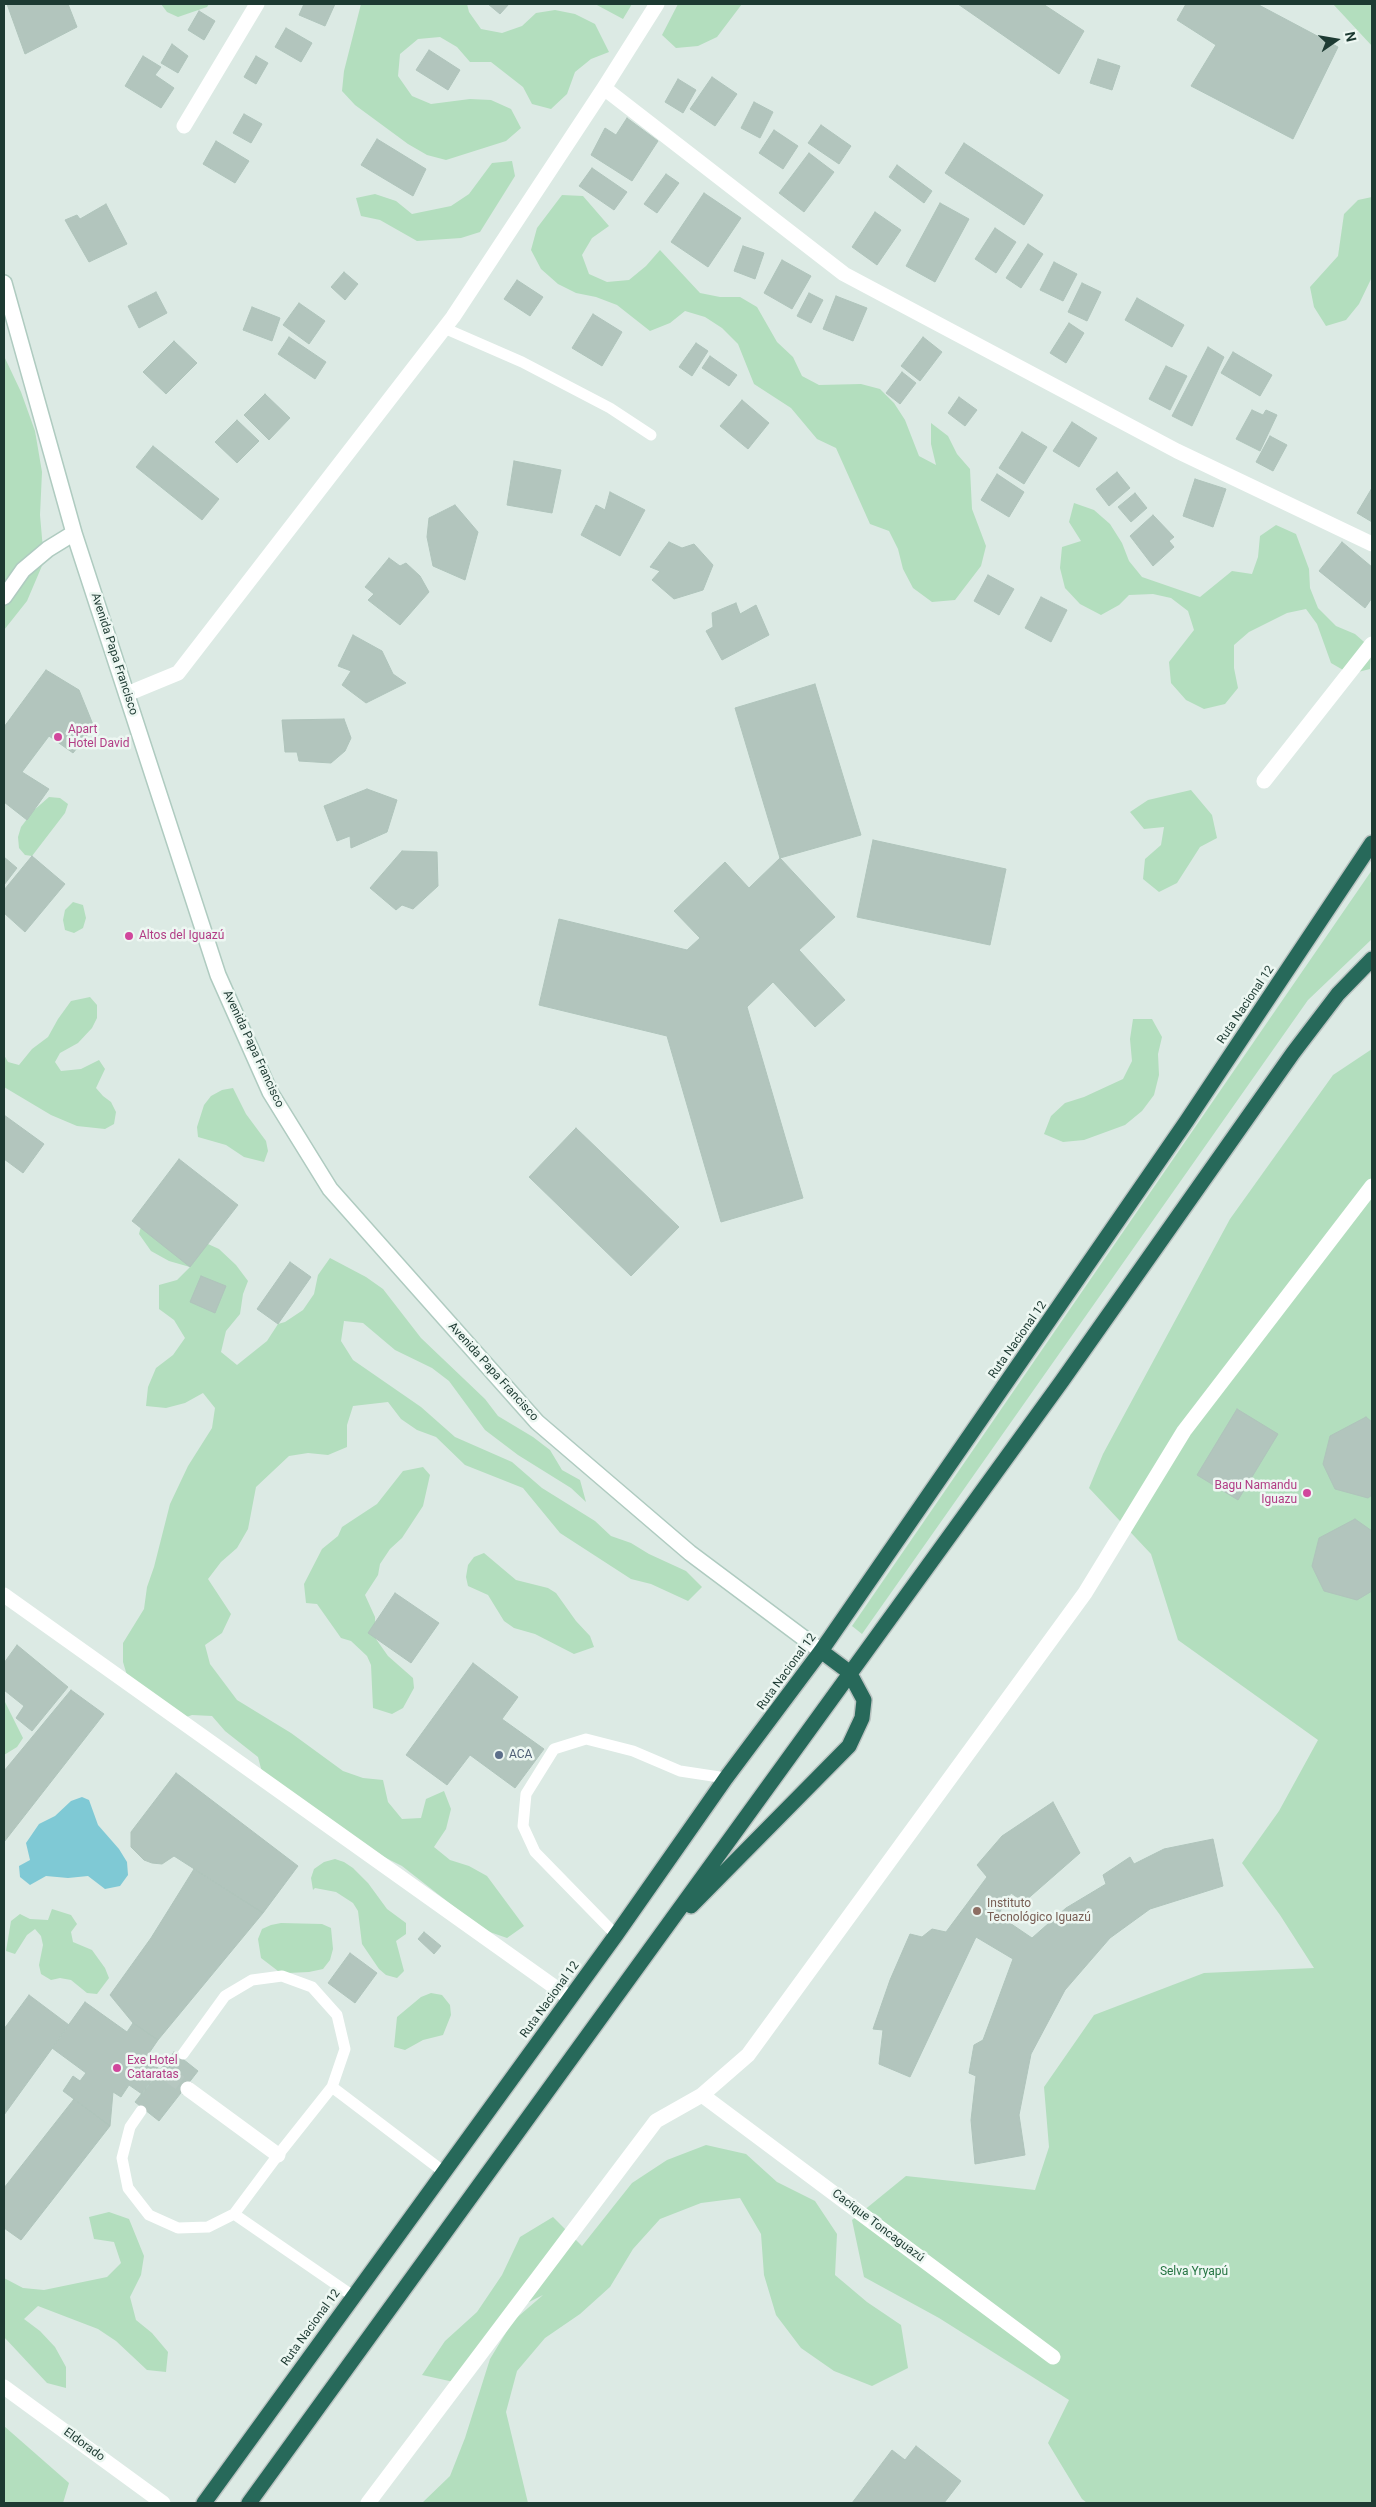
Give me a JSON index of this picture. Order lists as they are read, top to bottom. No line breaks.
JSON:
{"streets":{"highway":["Ruta Nacional 12"],"street":["Avenida Papa Francisco","Cacique Toncaguazú","Eldorado"]},"crossings":[["Avenida Papa Francisco","Ruta Nacional 12"]],"parks":["Selva Yryapú"],"places":["Apart Hotel David","Altos del Iguazú","Bagu Namandu Iguazu","ACA","Instituto Tecnológico Iguazú","Exe Hotel Cataratas"],"north":"right"}
